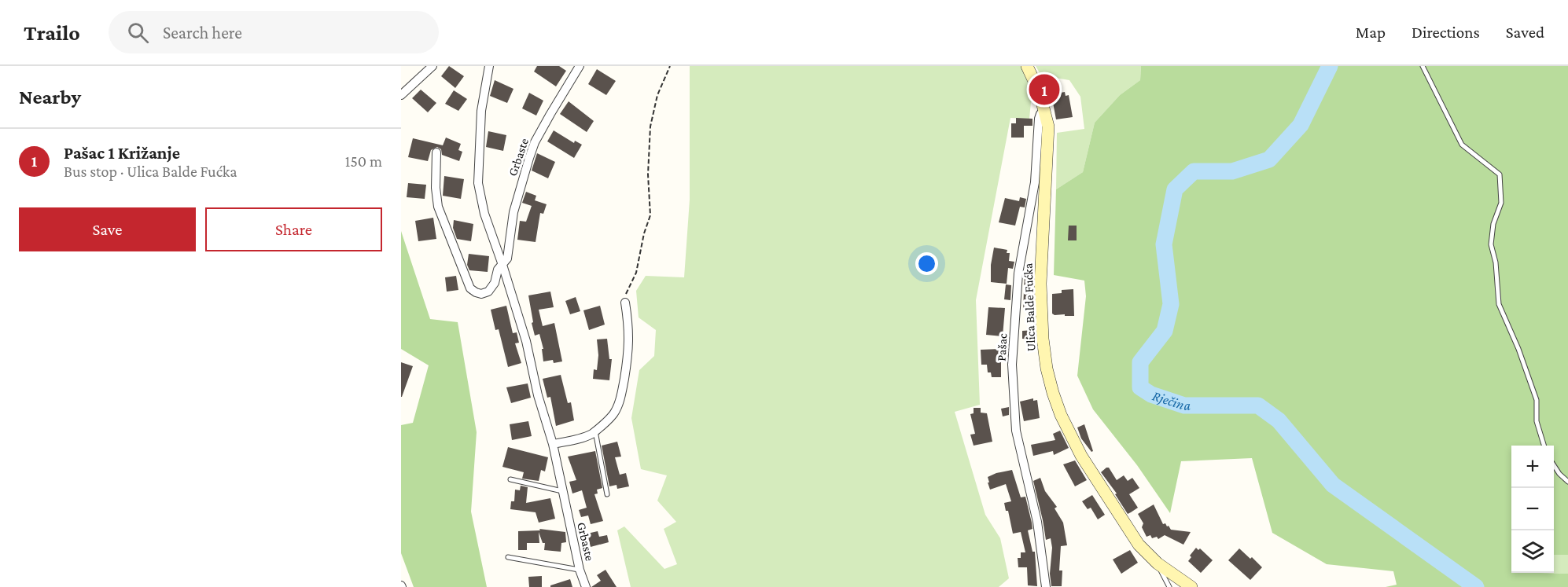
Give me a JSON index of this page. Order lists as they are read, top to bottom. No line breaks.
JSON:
{"streets":{"main road":["Ulica Balde Fućka"],"street":["Grbaste","Pašac"]},"crossings":[["Ulica Balde Fućka","Pašac"]],"water":["Rječina"],"page":{"header":"Trailo","search":"Search here","nav":["Map","Directions","Saved"],"heading":"Nearby","pins":"1","list":[{"mark":"1","name":"Pašac 1 Križanje","note":"Bus stop · Ulica Balde Fućka","value":"150 m"}],"buttons":["Save","Share"],"map_buttons":["+","−"]}}
